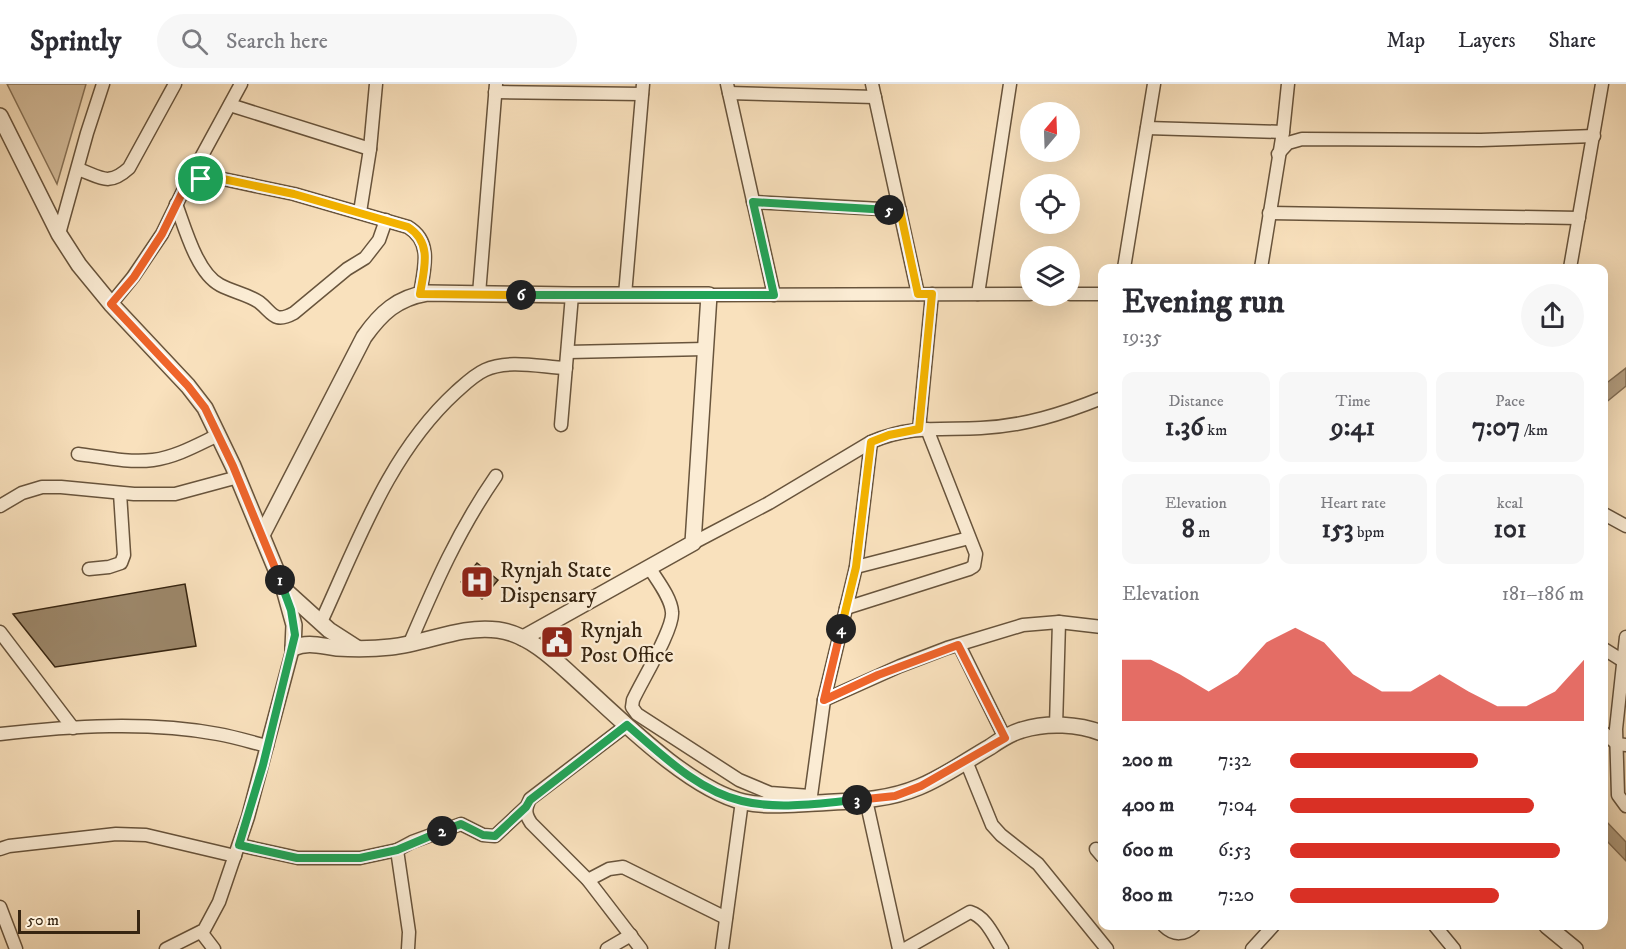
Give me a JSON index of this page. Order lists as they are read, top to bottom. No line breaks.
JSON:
{"places":{"hospital":["Rynjah State Dispensary"],"public building":["Rynjah Post Office"]},"scale_bar":"50 m","north":"top","page":{"header":"Sprintly","search":"Search here","nav":["Map","Layers","Share"],"pins":["5","6","1","4","3","2"],"heading":["Evening run","19:35"],"stats":[["Distance","1.36 km"],["Time","9:41"],["Pace","7:07 /km"],["Elevation","8 m"],["Heart rate","153 bpm"],["kcal","101"]],"chart":["Elevation","181–186 m"],"list":[{"name":"200 m","note":"7:32"},{"name":"400 m","note":"7:04"},{"name":"600 m","note":"6:53"},{"name":"800 m","note":"7:20"}],"scale":"50 m"}}
